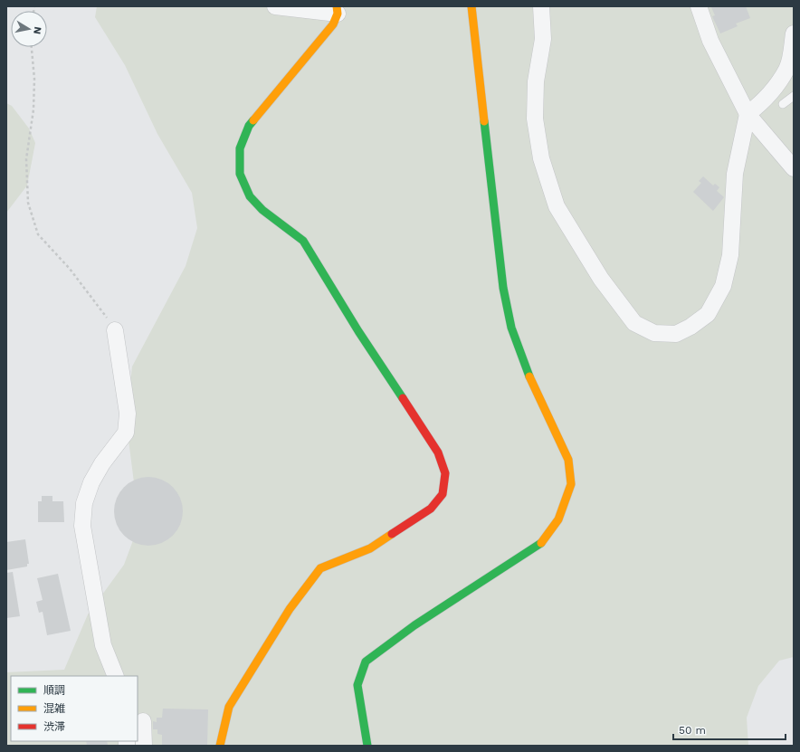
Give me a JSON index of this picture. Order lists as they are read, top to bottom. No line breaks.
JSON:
{"legend":["順調","混雑","渋滞"],"scale_bar":"50 m","north":"right"}
